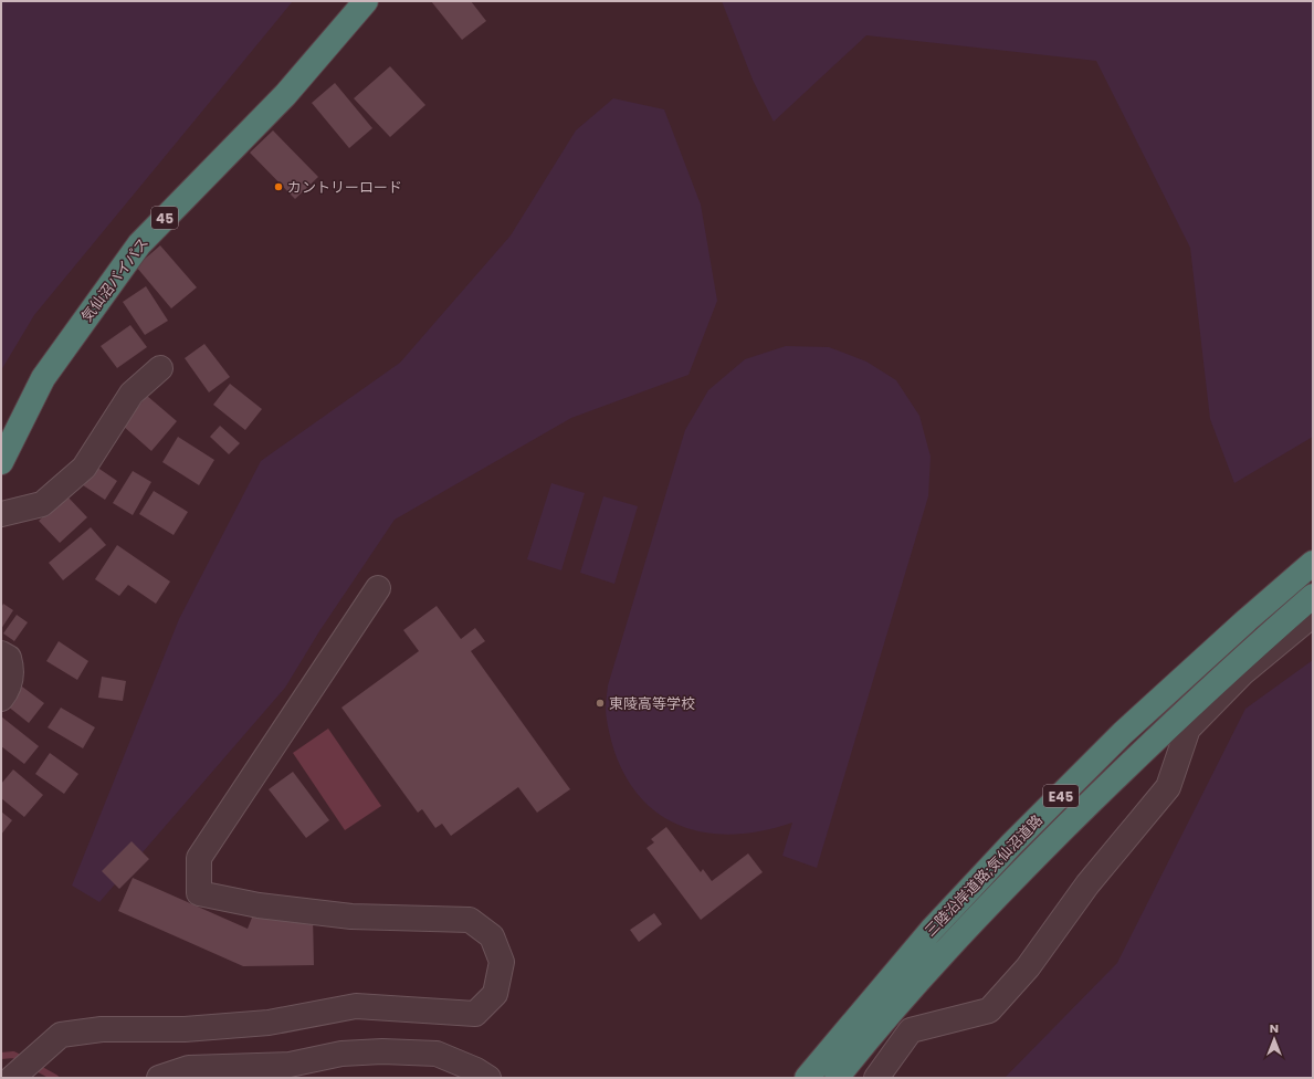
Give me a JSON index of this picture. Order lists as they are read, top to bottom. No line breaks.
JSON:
{"streets":{"highway":["45","気仙沼バイパス","E45","三陸沿岸道路;気仙沼道路"]},"places":["カントリーロード","東陵高等学校"],"north":"top"}
